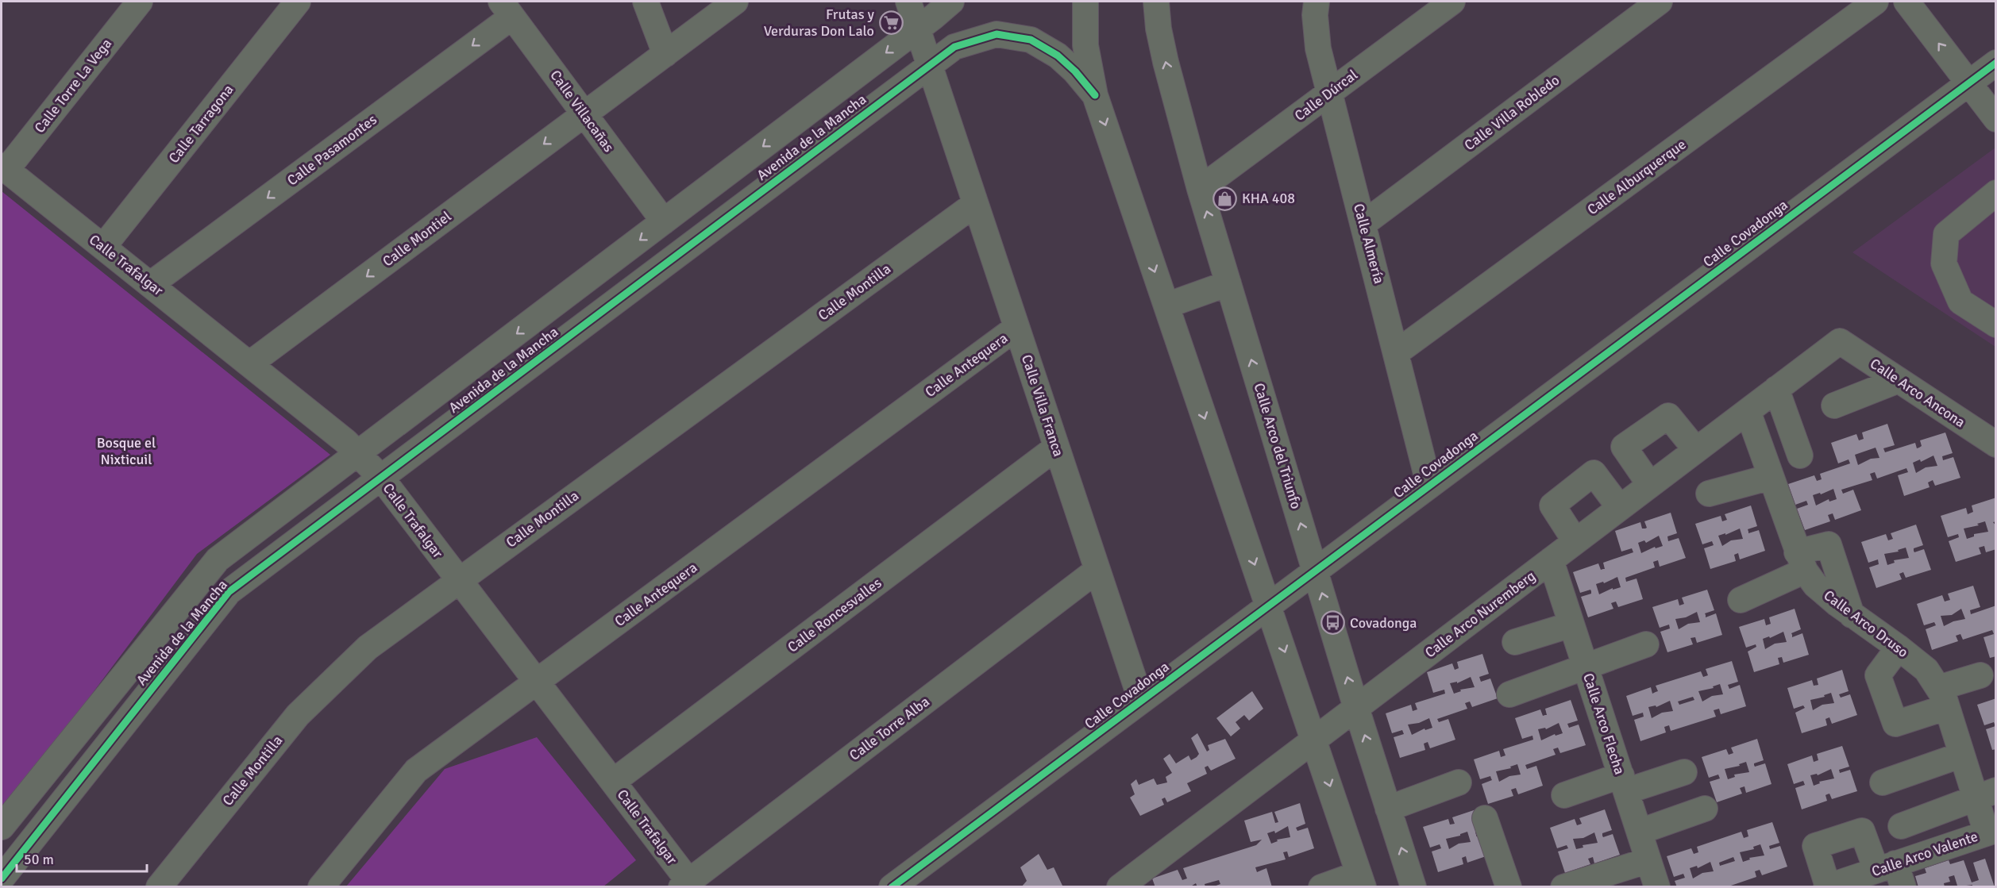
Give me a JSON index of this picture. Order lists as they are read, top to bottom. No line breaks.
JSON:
{"streets":{"street":["Calle Torre La Vega","Calle Dúrcal","Calle Villacañas","Calle Villa Robledo","Calle Tarragona","Avenida de la Mancha","Calle Pasamontes","Calle Alburquerque","Calle Covadonga","Calle Montiel","Calle Almería","Calle Trafalgar","Calle Montilla","Calle Antequera","Calle Arco Ancona","Calle Villa Franca","Calle Arco del Triunfo","Calle Arco Nuremberg","Calle Roncesvalles","Calle Arco Druso","Calle Arco Flecha","Calle Torre Alba","Calle Arco Valente"]},"crossings":[["Calle Torre La Vega","Calle Trafalgar"],["Calle Dúrcal","Calle Almería"],["Calle Dúrcal","Calle Arco del Triunfo"],["Calle Villacañas","Avenida de la Mancha"],["Calle Villacañas","Calle Pasamontes"],["Calle Villacañas","Calle Montiel"],["Calle Villa Robledo","Calle Almería"],["Calle Tarragona","Calle Trafalgar"],["Avenida de la Mancha","Calle Trafalgar"],["Avenida de la Mancha","Calle Villa Franca"],["Calle Pasamontes","Calle Trafalgar"],["Calle Alburquerque","Calle Almería"],["Calle Covadonga","Calle Almería"],["Calle Covadonga","Calle Villa Franca"],["Calle Covadonga","Calle Arco del Triunfo"],["Calle Montiel","Calle Trafalgar"],["Calle Trafalgar","Calle Montilla"],["Calle Trafalgar","Calle Antequera"],["Calle Trafalgar","Calle Roncesvalles"],["Calle Trafalgar","Calle Torre Alba"],["Calle Montilla","Calle Villa Franca"],["Calle Antequera","Calle Villa Franca"],["Calle Arco Ancona","Calle Arco Nuremberg"],["Calle Villa Franca","Calle Roncesvalles"],["Calle Villa Franca","Calle Torre Alba"],["Calle Arco del Triunfo","Calle Arco Nuremberg"],["Calle Arco Nuremberg","Calle Arco Druso"],["Calle Arco Nuremberg","Calle Arco Flecha"],["Calle Arco Druso","Calle Arco Valente"]],"one_way":["Calle Pasamontes","Calle Montiel"],"parks":["Bosque el Nixticuil"],"places":{"supermarket":["Frutas y Verduras Don Lalo"],"shop":["KHA 408"],"bus stop":["Covadonga"]},"scale_bar":"50 m"}
